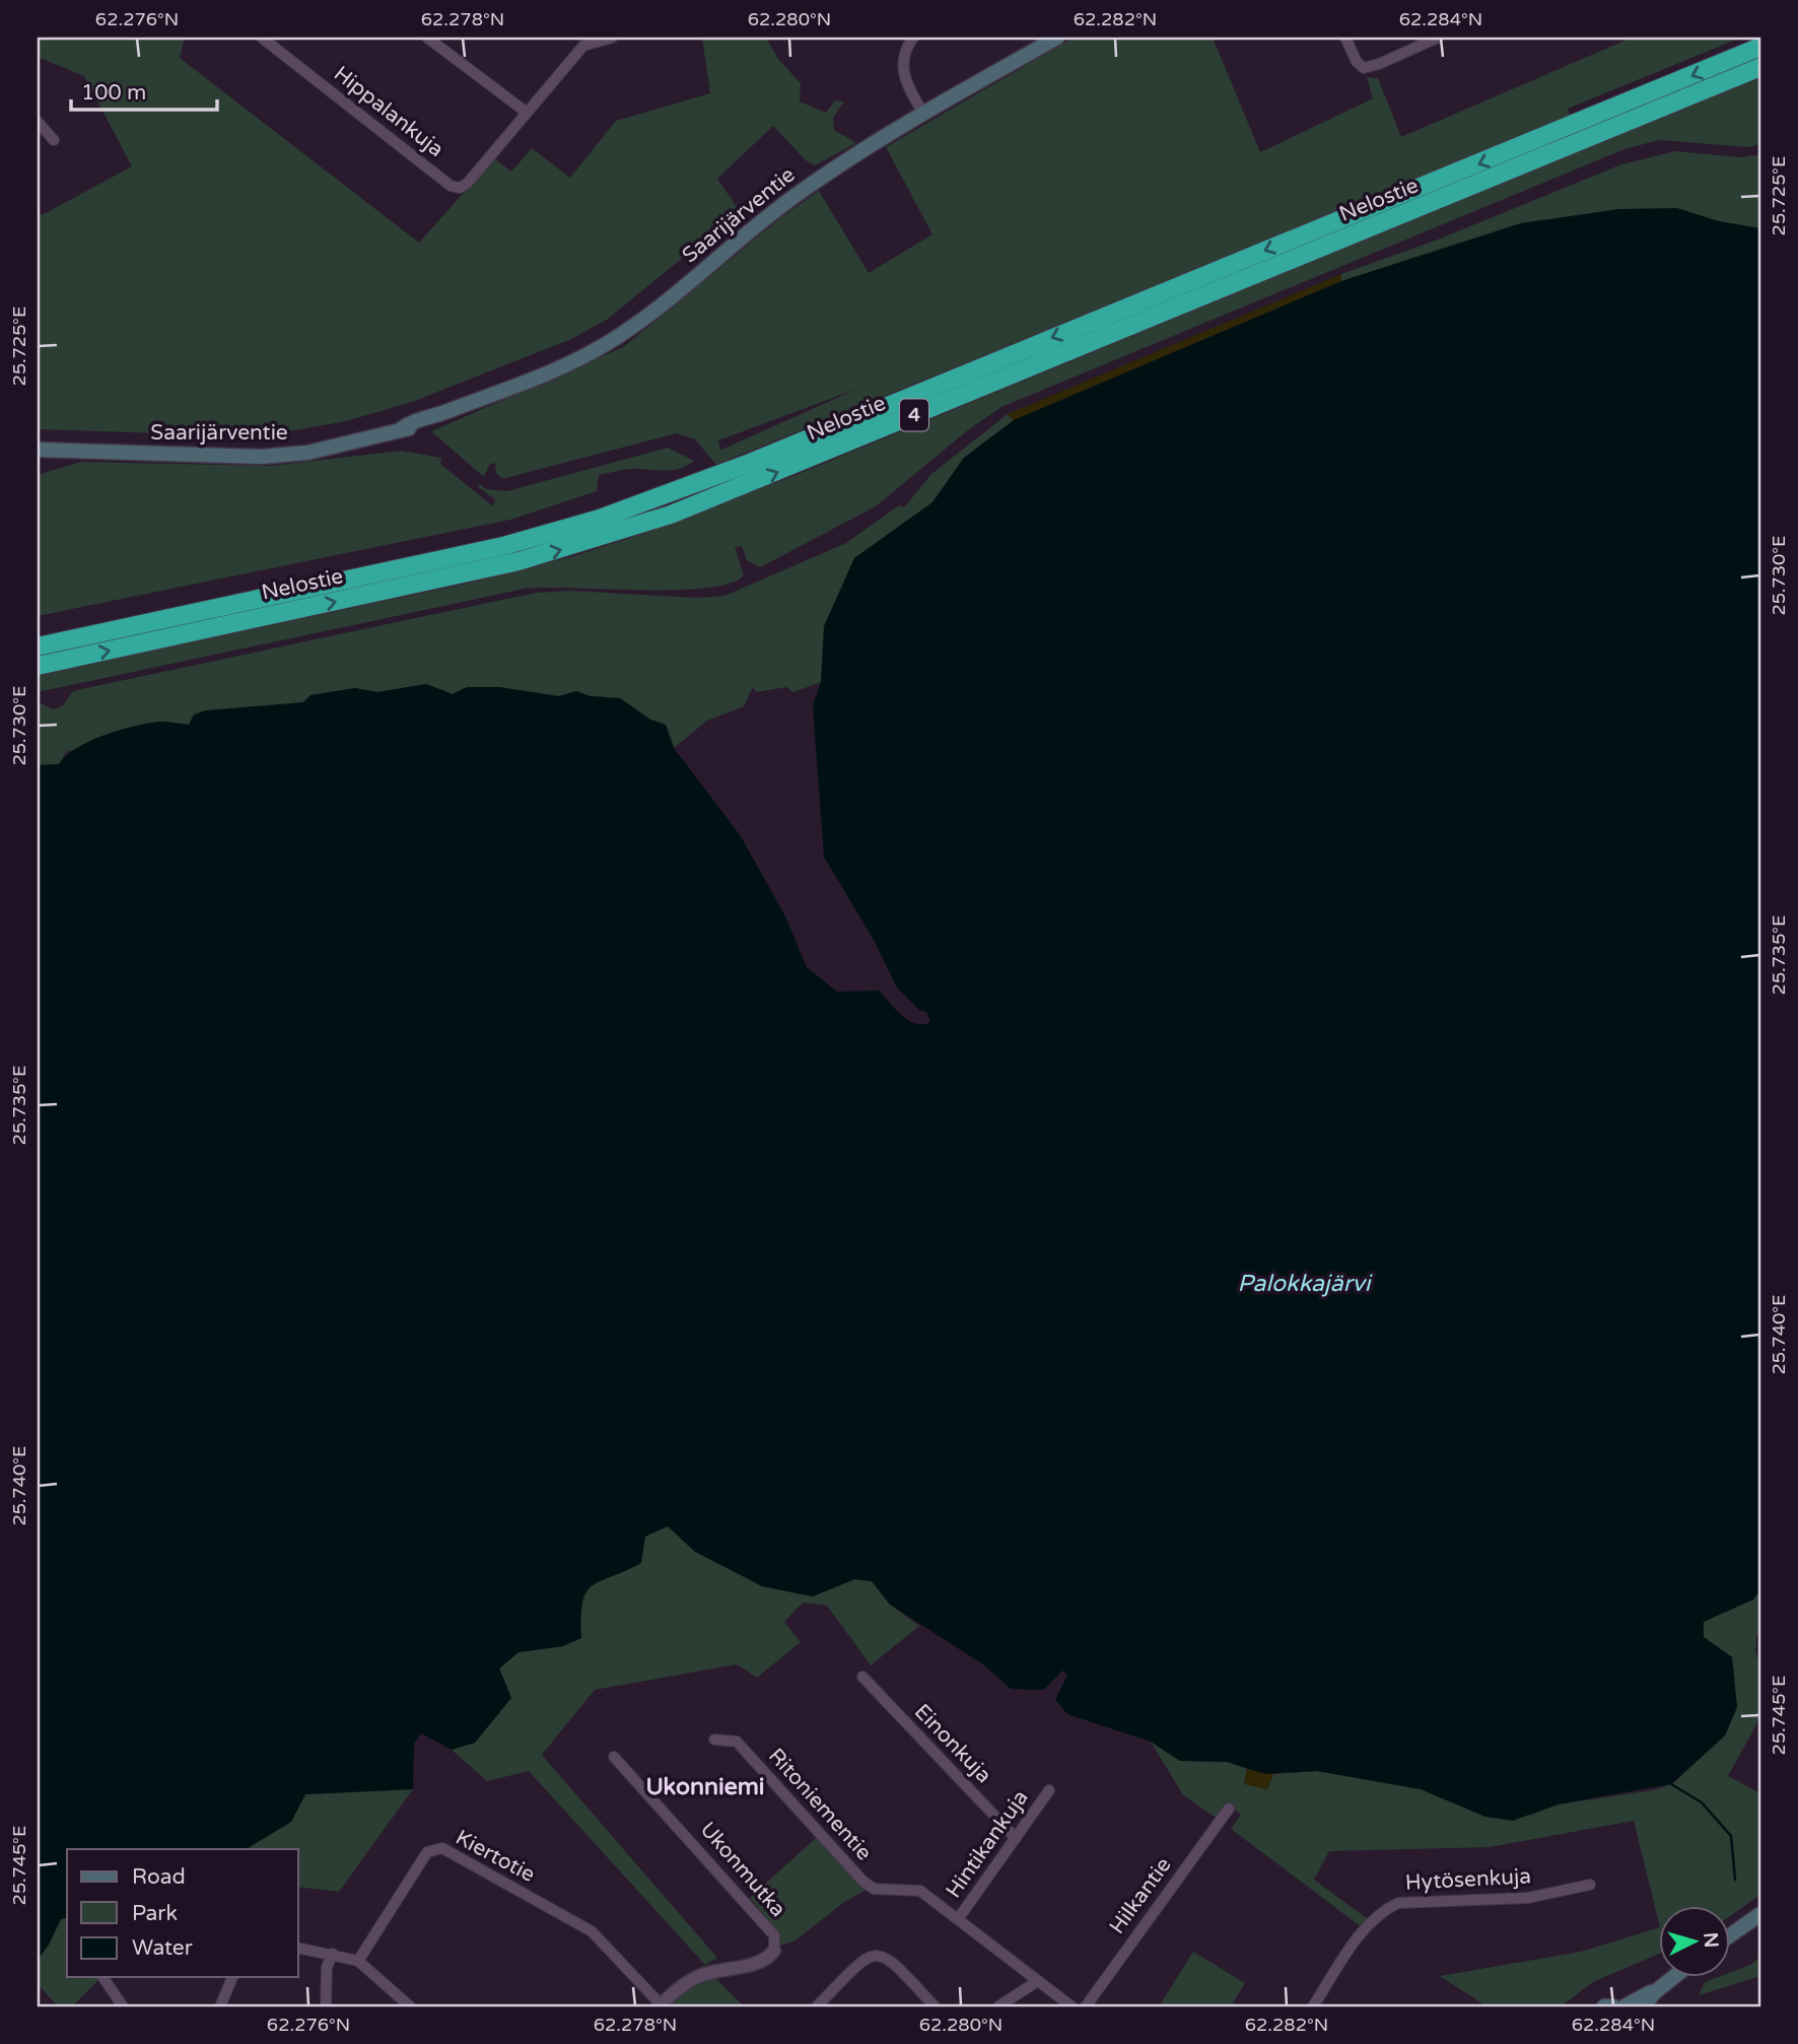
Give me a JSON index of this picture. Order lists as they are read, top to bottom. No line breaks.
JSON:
{"streets":{"highway":["Nelostie","4"],"main road":["Saarijärventie"],"street":["Hippalankuja","Einonkuja","Ritoniementie","Hintikankuja","Kiertotie","Ukonmutka","Hytösenkuja","Hilkantie"]},"crossings":[["Einonkuja","Hintikankuja"],["Ritoniementie","Hintikankuja"]],"districts":["Ukonniemi"],"water":["Palokkajärvi"],"legend":["Road","Park","Water"],"scale_bar":"100 m","north":"right","coordinates":["62.276°N","62.278°N","62.280°N","62.282°N","62.284°N","25.725°E","25.730°E","25.735°E","25.740°E","25.745°E"]}
